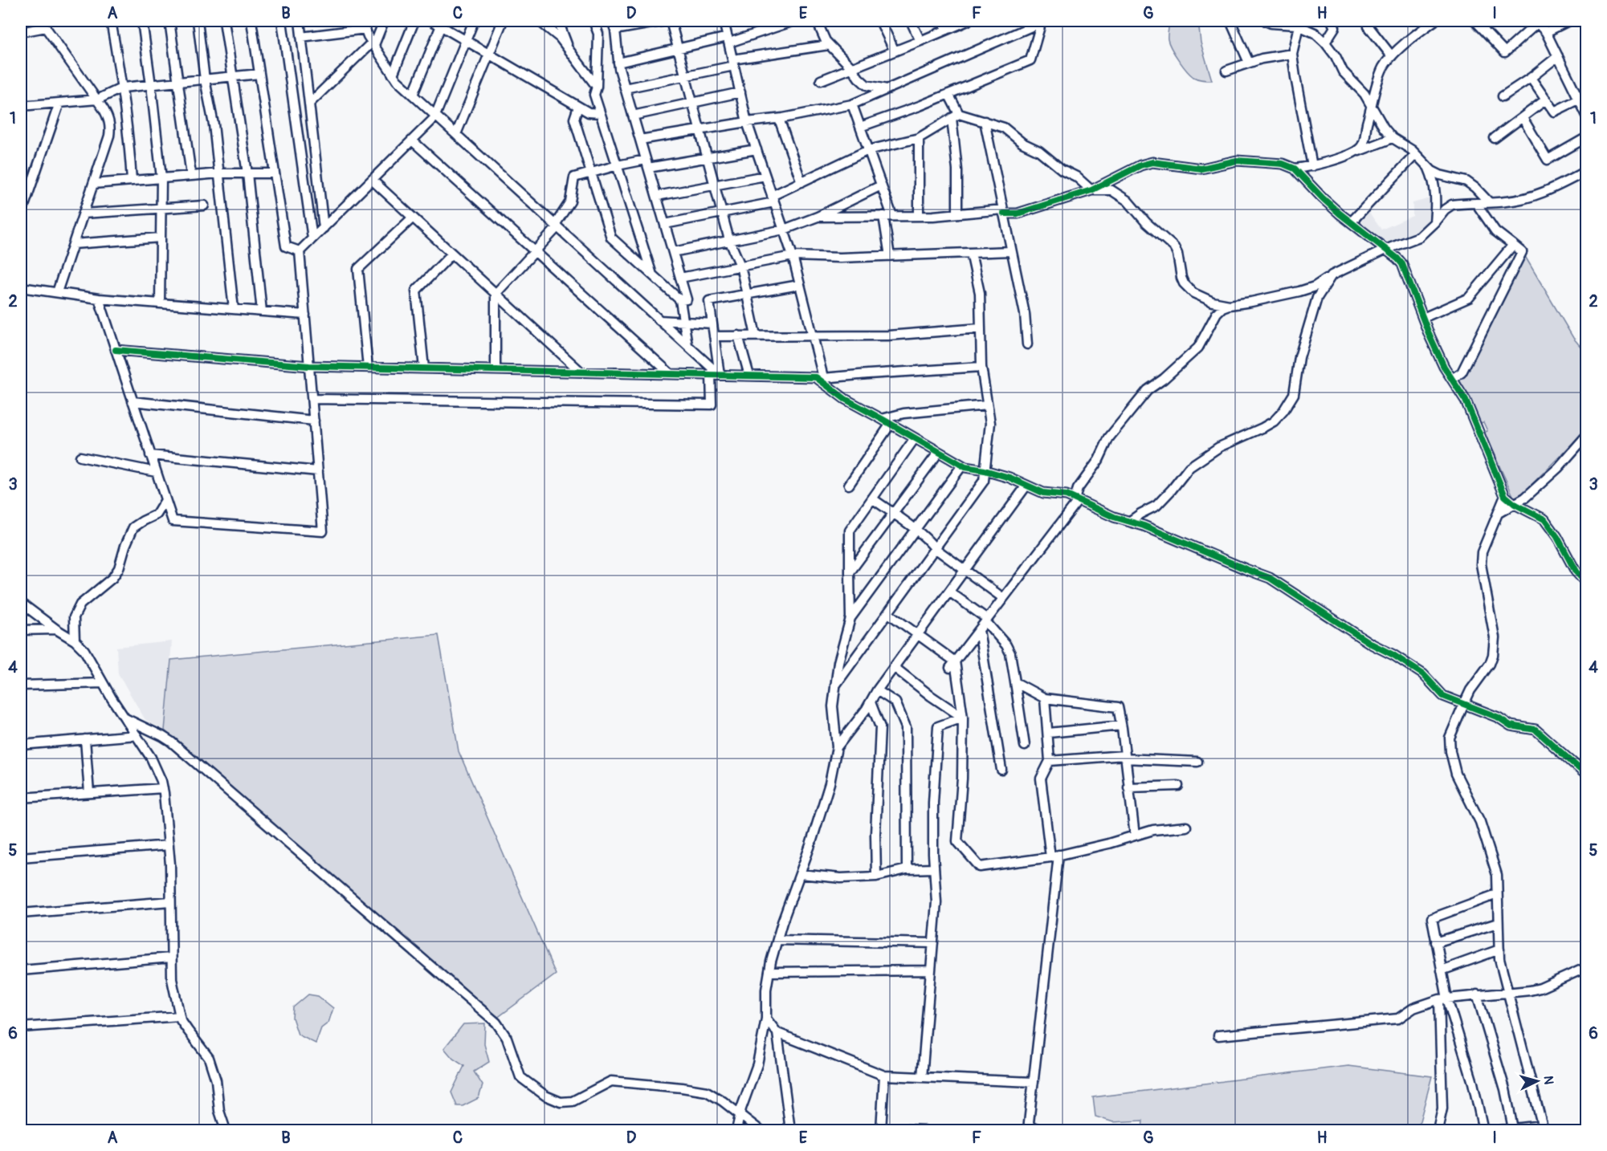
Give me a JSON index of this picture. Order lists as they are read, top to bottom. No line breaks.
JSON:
{"north":"right","grid":{"columns":["A","B","C","D","E","F","G","H","I"],"rows":["1","2","3","4","5","6"]}}
